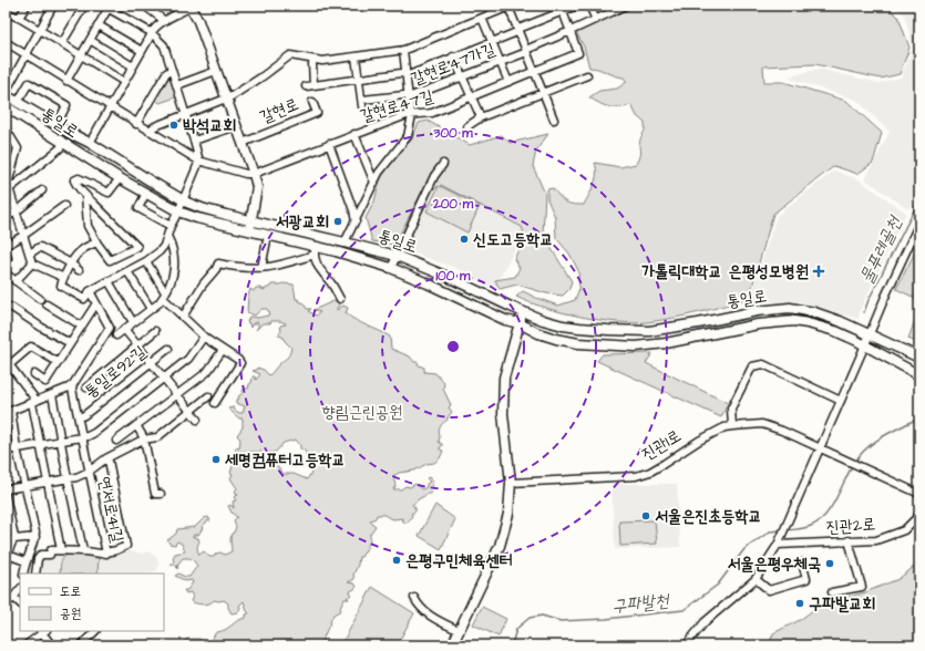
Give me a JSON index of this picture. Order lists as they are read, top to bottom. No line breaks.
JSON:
{"streets":{"main road":["통일로"],"street":["갈현로47가길","갈현로47길","갈현로","통일로92길","진관1로","연서로41길","진관2로"]},"crossings":[["갈현로47가길","갈현로47길"],["통일로92길","연서로41길"]],"water":["물푸레골천","구파발천"],"parks":["향림근린공원"],"places":{"other":["박석교회","서광교회","신도고등학교","세명컴퓨터고등학교","서울은진초등학교","은평구민체육센터","서울은평우체국","구파발교회"],"health":["가톨릭대학교 은평성모병원"]},"legend":["도로","공원"],"rings":["300 m","200 m","100 m"]}
